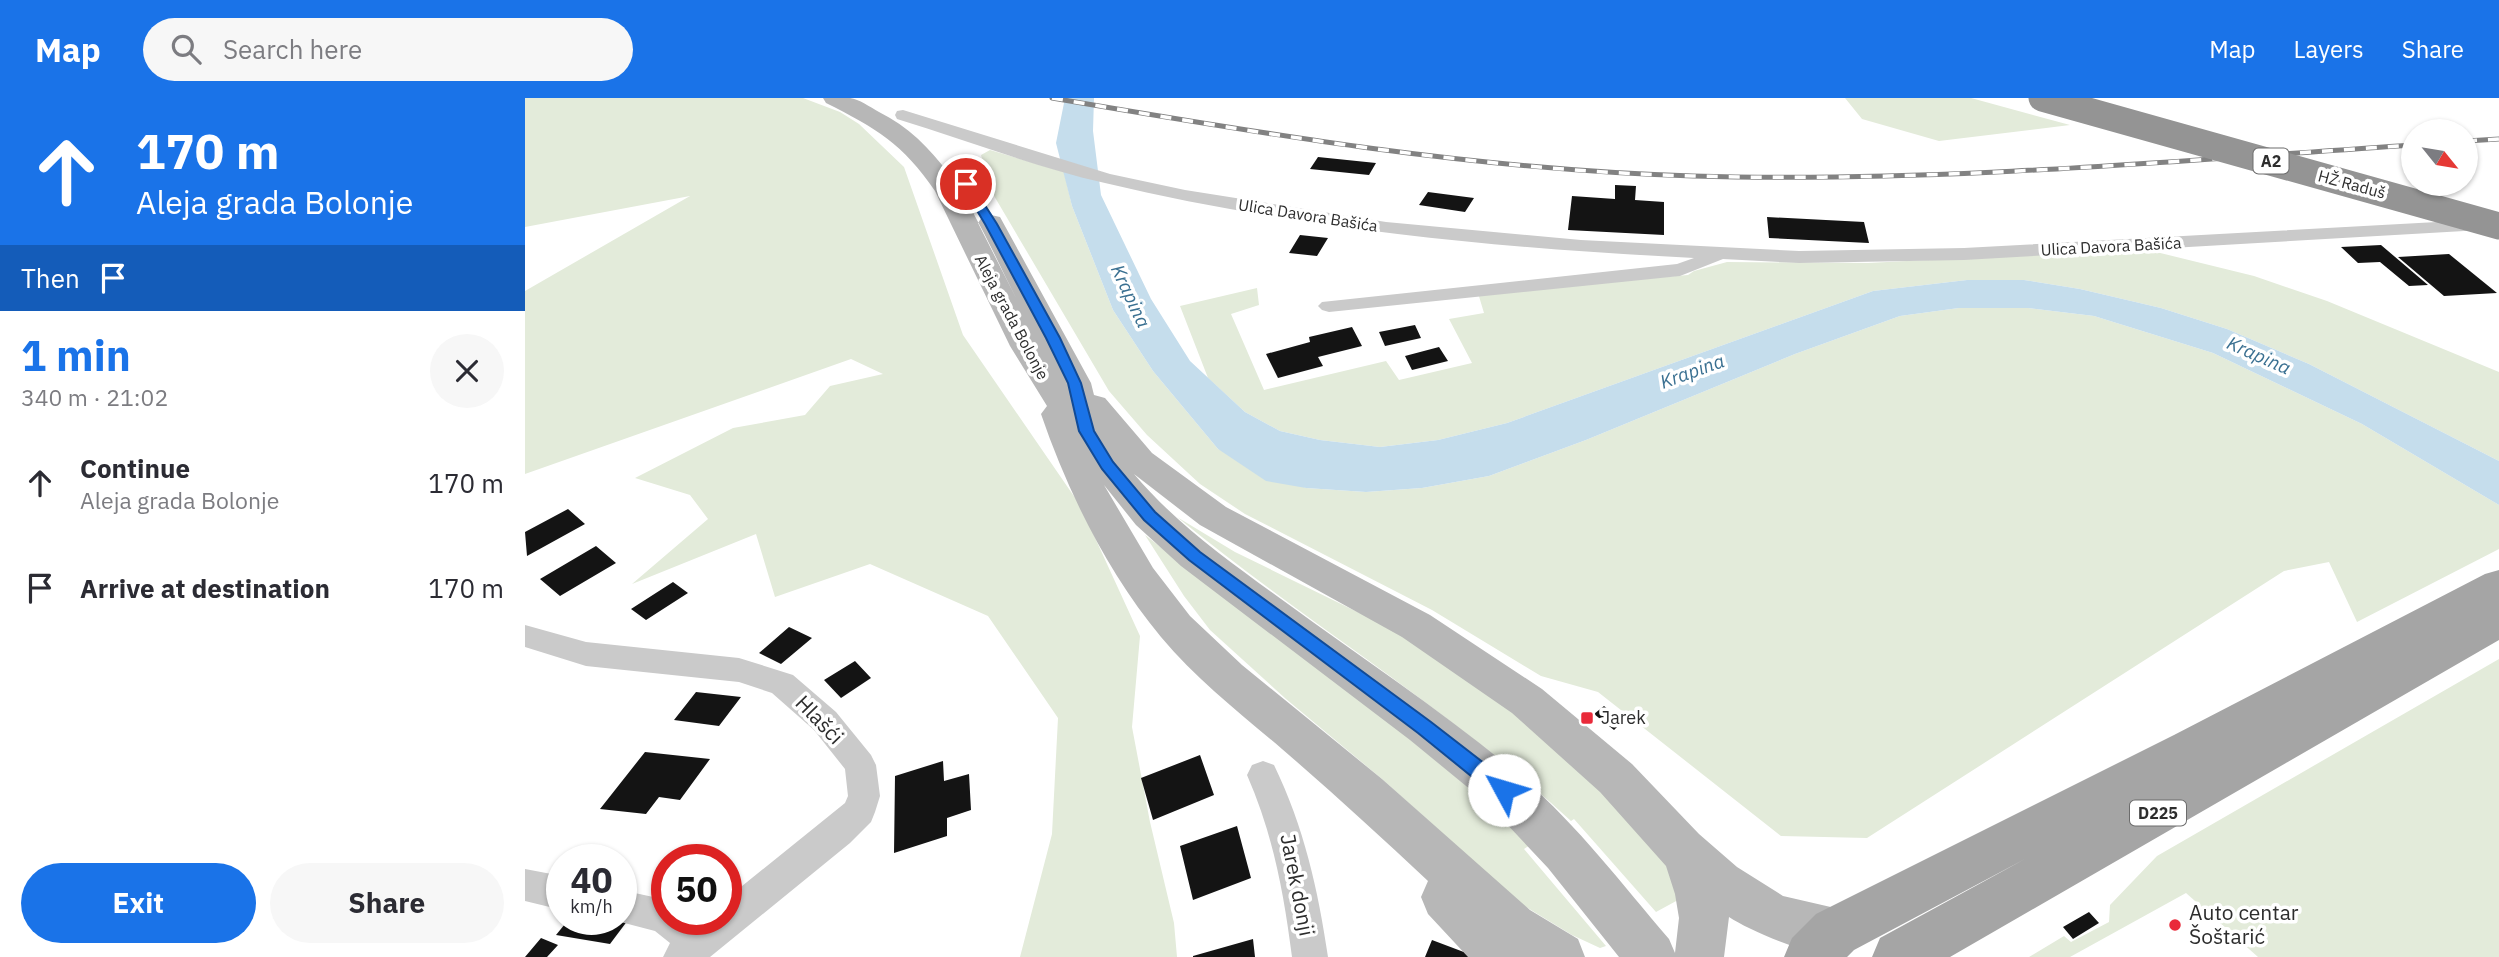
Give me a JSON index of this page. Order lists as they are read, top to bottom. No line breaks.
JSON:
{"streets":{"highway":["A2","HŽ Raduš"],"main road":["Aleja grada Bolonje","D225"],"street":["Ulica Davora Bašića","Hlašći","Jarek donji"]},"crossings":[["HŽ Raduš","Ulica Davora Bašića"],["Ulica Davora Bašića","Aleja grada Bolonje"]],"water":["Krapina"],"places":{"transit":["Jarek"],"other":["Auto centar Šoštarić"]},"north":"bottom right","page":{"header":"Map","search":"Search here","nav":["Map","Layers","Share"],"turn":["170 m","Aleja grada Bolonje"],"then":"Then","heading":["1 min","340 m · 21:02"],"list":[{"name":"Continue","note":"Aleja grada Bolonje","value":"170 m"},{"name":"Arrive at destination","value":"170 m"}],"speed":"40 km/h","limit":"50","buttons":["Exit","Share"]}}
